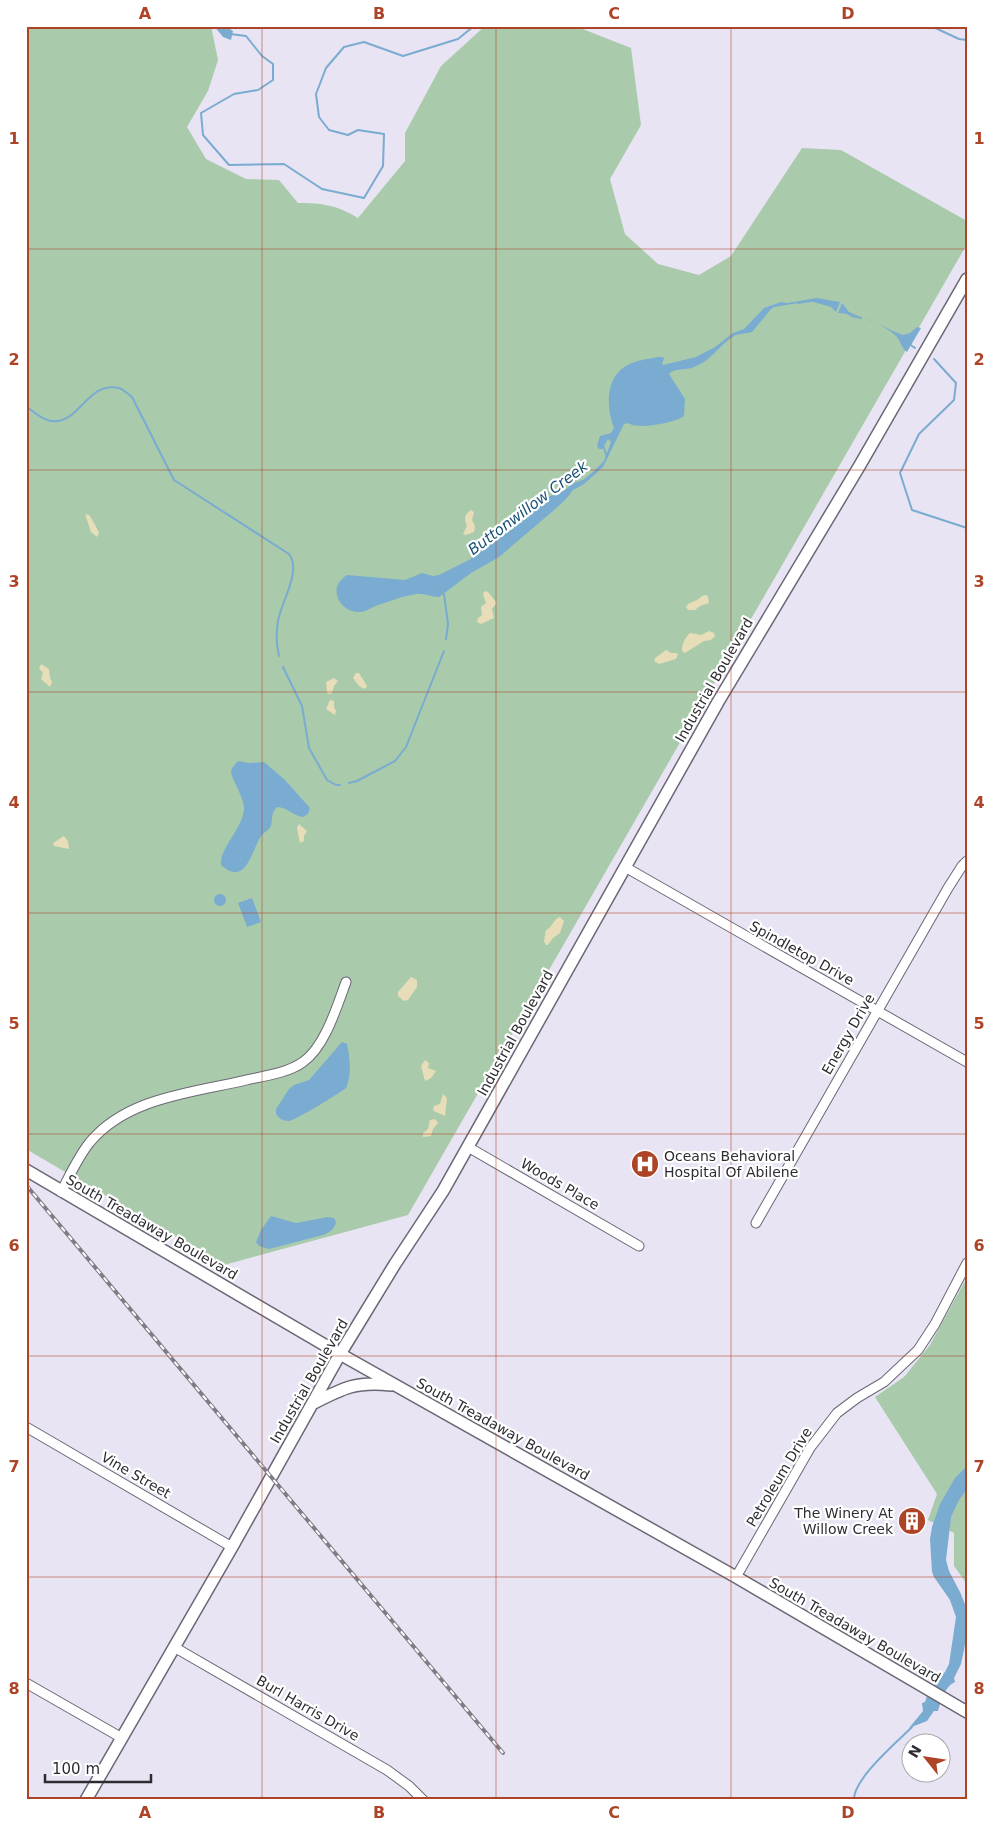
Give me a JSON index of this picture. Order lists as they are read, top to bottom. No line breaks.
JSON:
{"streets":{"main road":["Industrial Boulevard","South Treadaway Boulevard"],"street":["Spindletop Drive","Energy Drive","Woods Place","Vine Street","Petroleum Drive","Burl Harris Drive"]},"crossings":[["Industrial Boulevard","Spindletop Drive"],["Industrial Boulevard","Woods Place"],["Industrial Boulevard","South Treadaway Boulevard"],["Industrial Boulevard","Vine Street"],["Industrial Boulevard","Burl Harris Drive"],["Spindletop Drive","Energy Drive"],["South Treadaway Boulevard","Petroleum Drive"]],"water":["Buttonwillow Creek"],"places":{"hospital":["Oceans Behavioral Hospital Of Abilene"],"building":["The Winery At Willow Creek"]},"scale_bar":"100 m","north":"top left","grid":{"columns":["A","B","C","D"],"rows":["1","2","3","4","5","6","7","8"]}}
